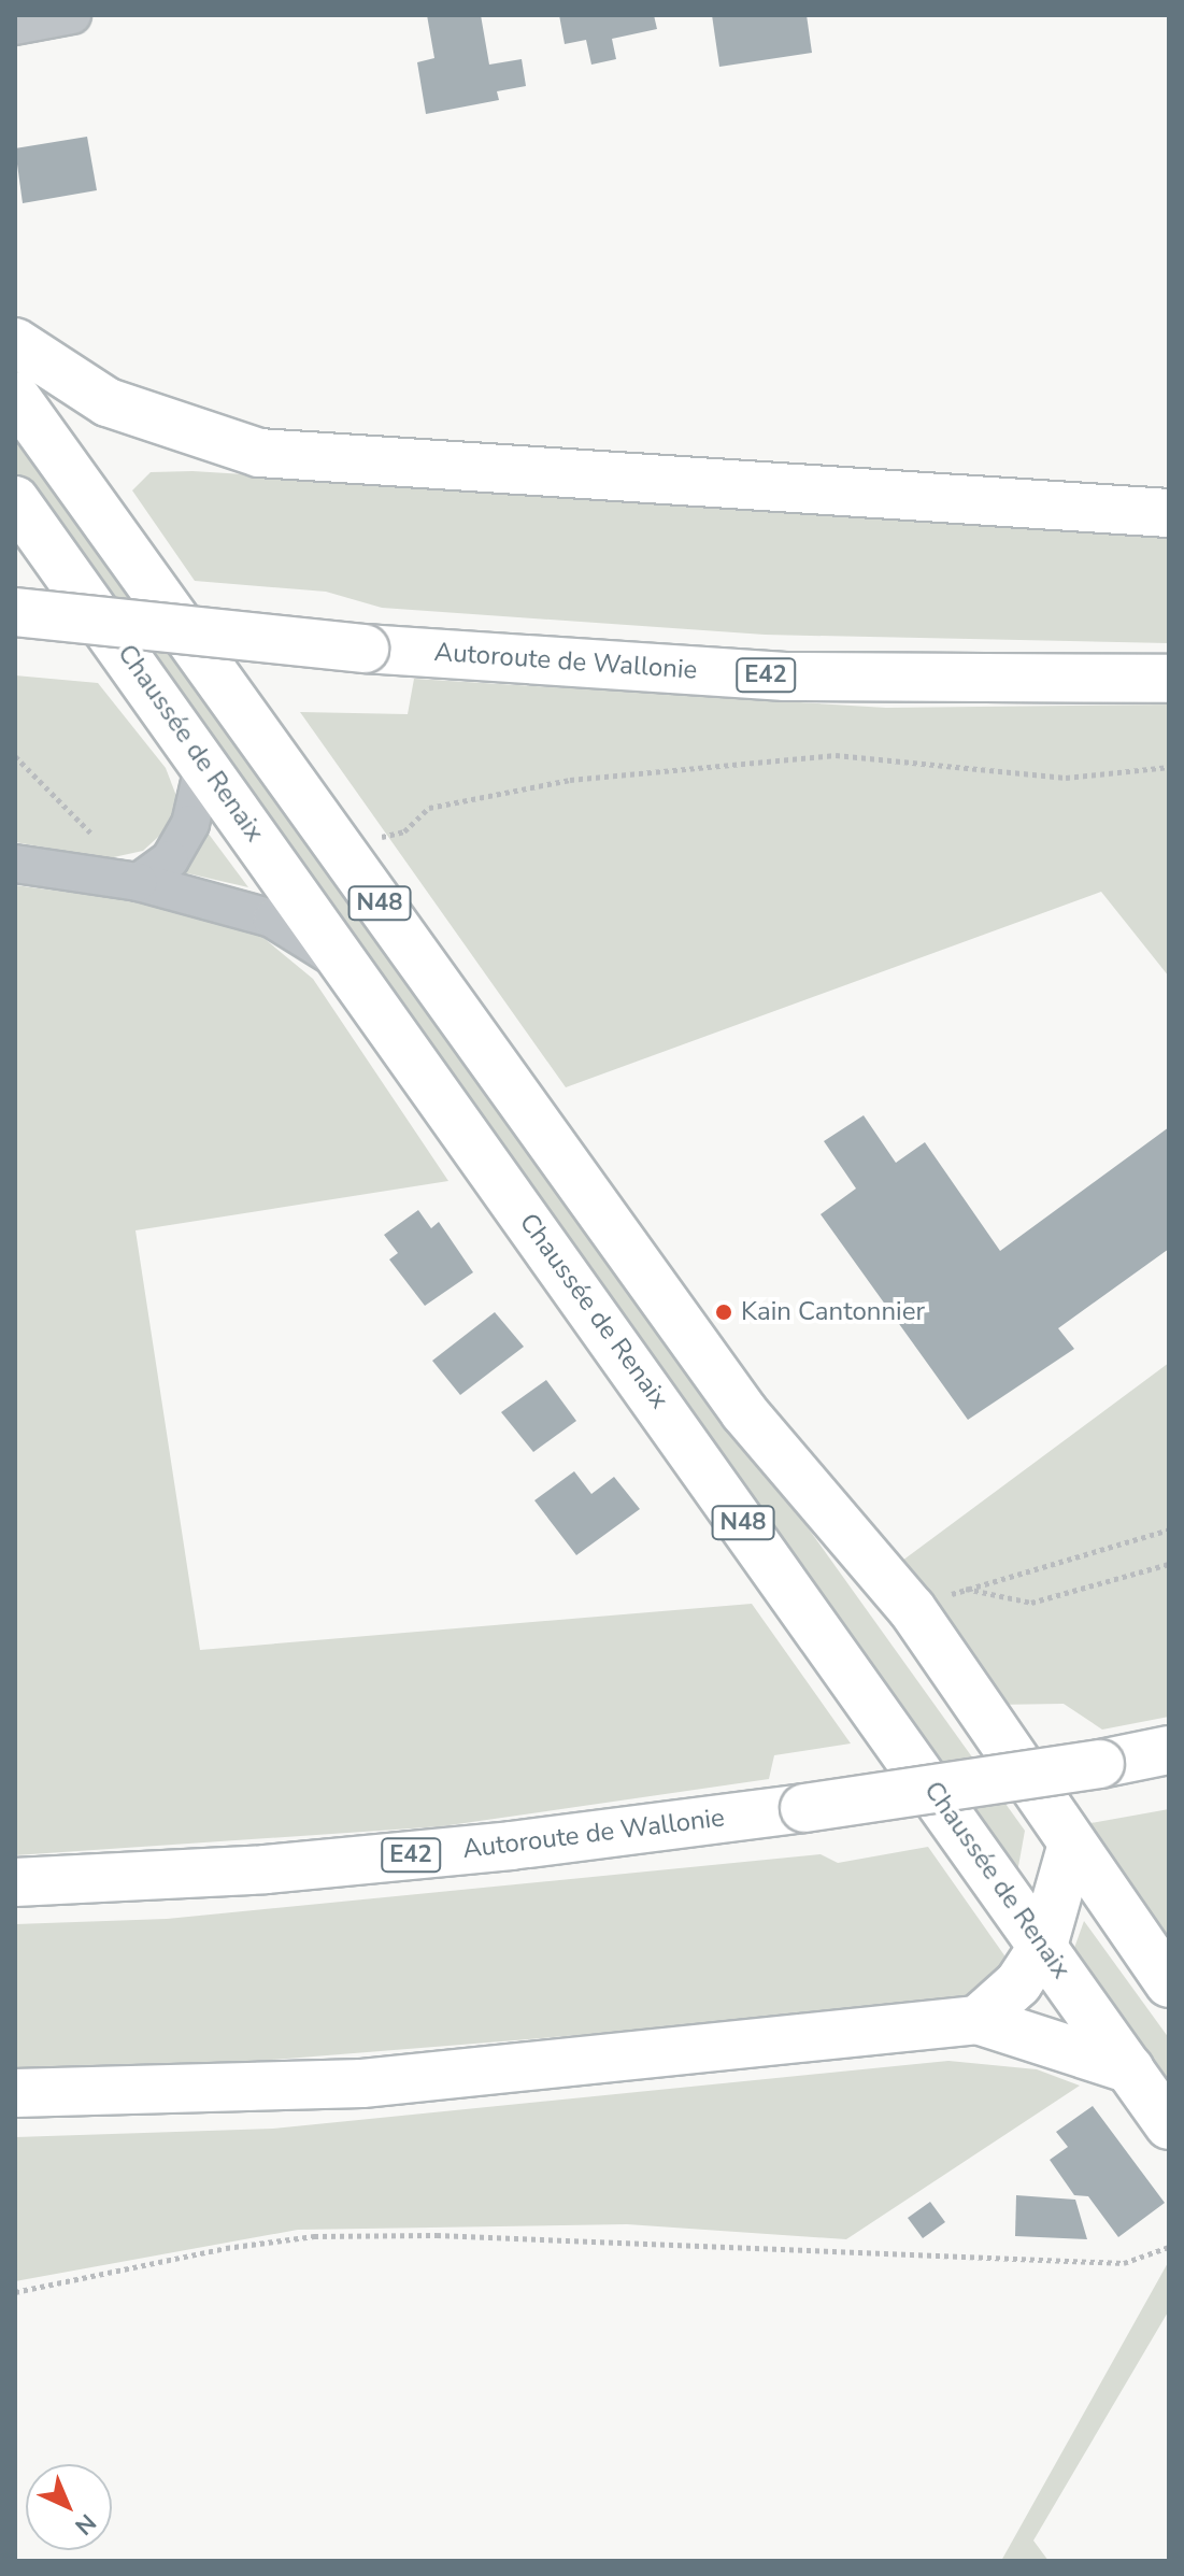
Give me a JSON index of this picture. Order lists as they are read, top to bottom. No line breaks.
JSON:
{"streets":{"main road":["Autoroute de Wallonie","E42","Chaussée de Renaix","N48"]},"places":["Kain Cantonnier"],"north":"bottom right"}
